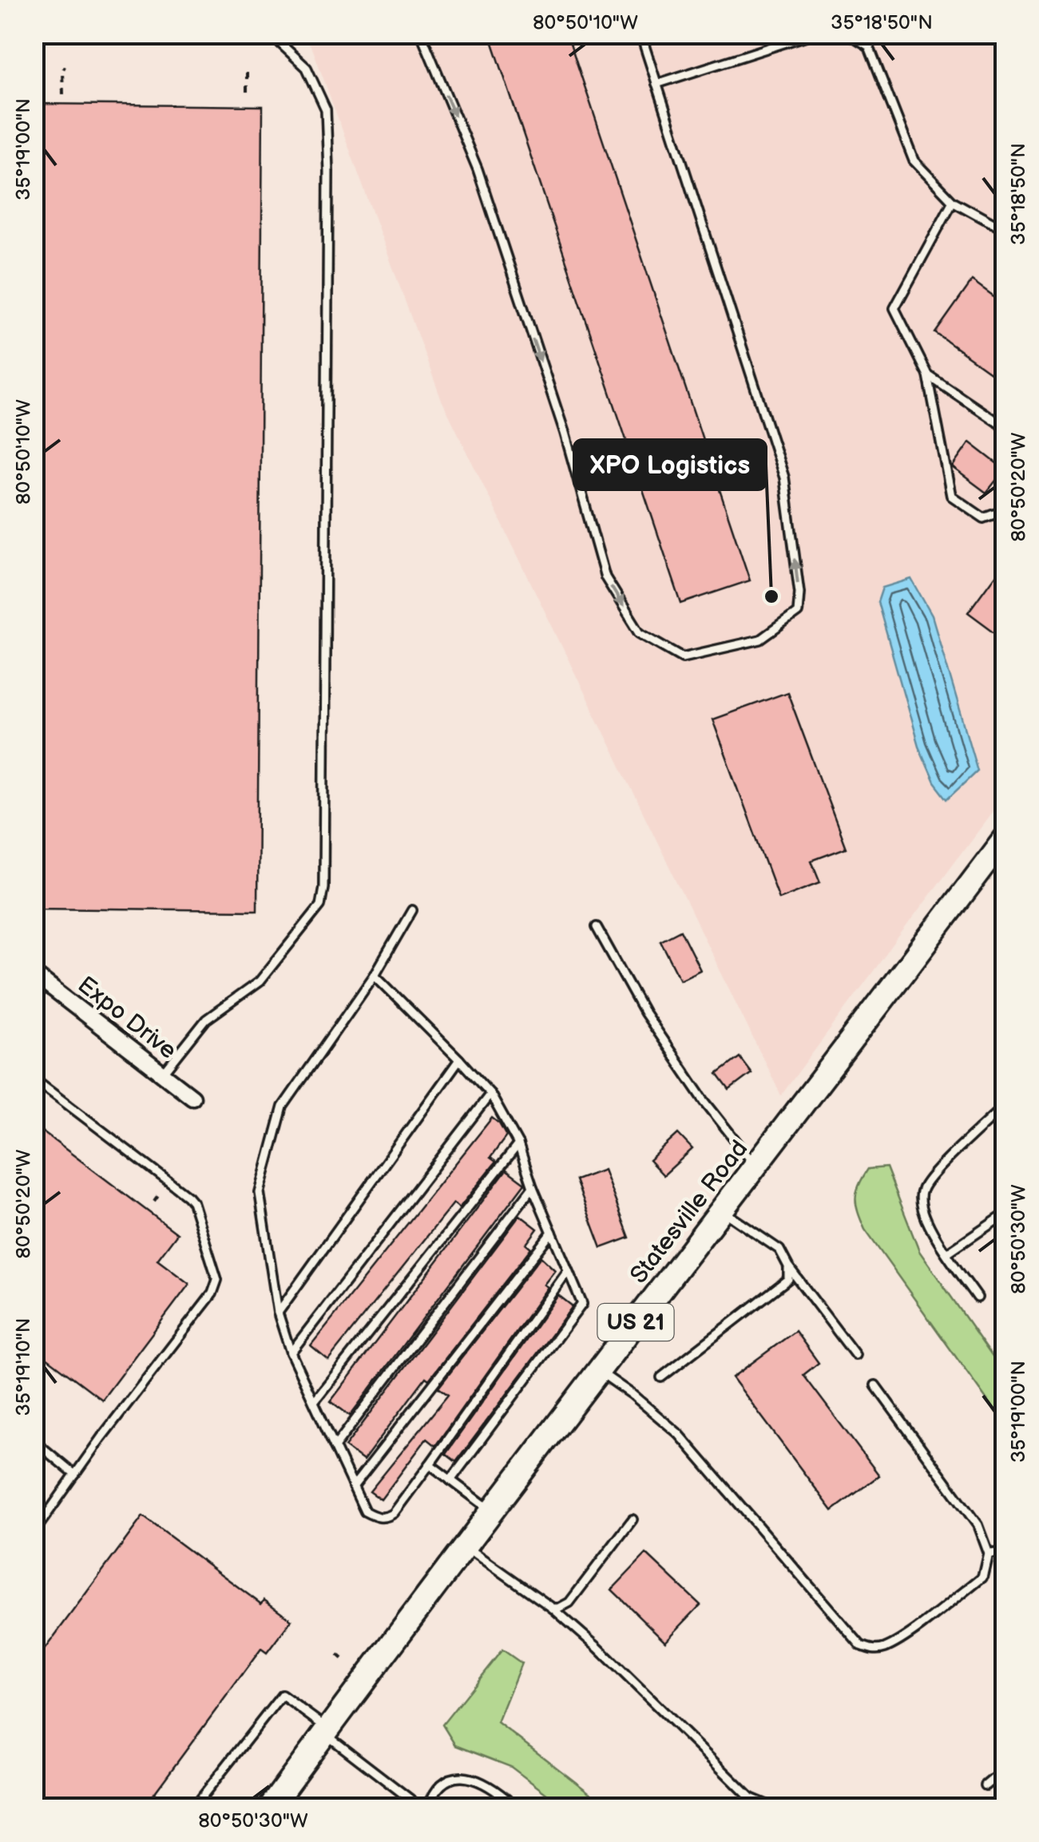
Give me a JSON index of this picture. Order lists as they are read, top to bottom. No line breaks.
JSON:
{"streets":{"main road":["Statesville Road","US 21"],"street":["Expo Drive"]},"places":["XPO Logistics"],"coordinates":["80°50'10\"W","35°18'50\"N","35°19'00\"N","80°50'20\"W","80°50'30\"W","35°19'10\"N"]}
